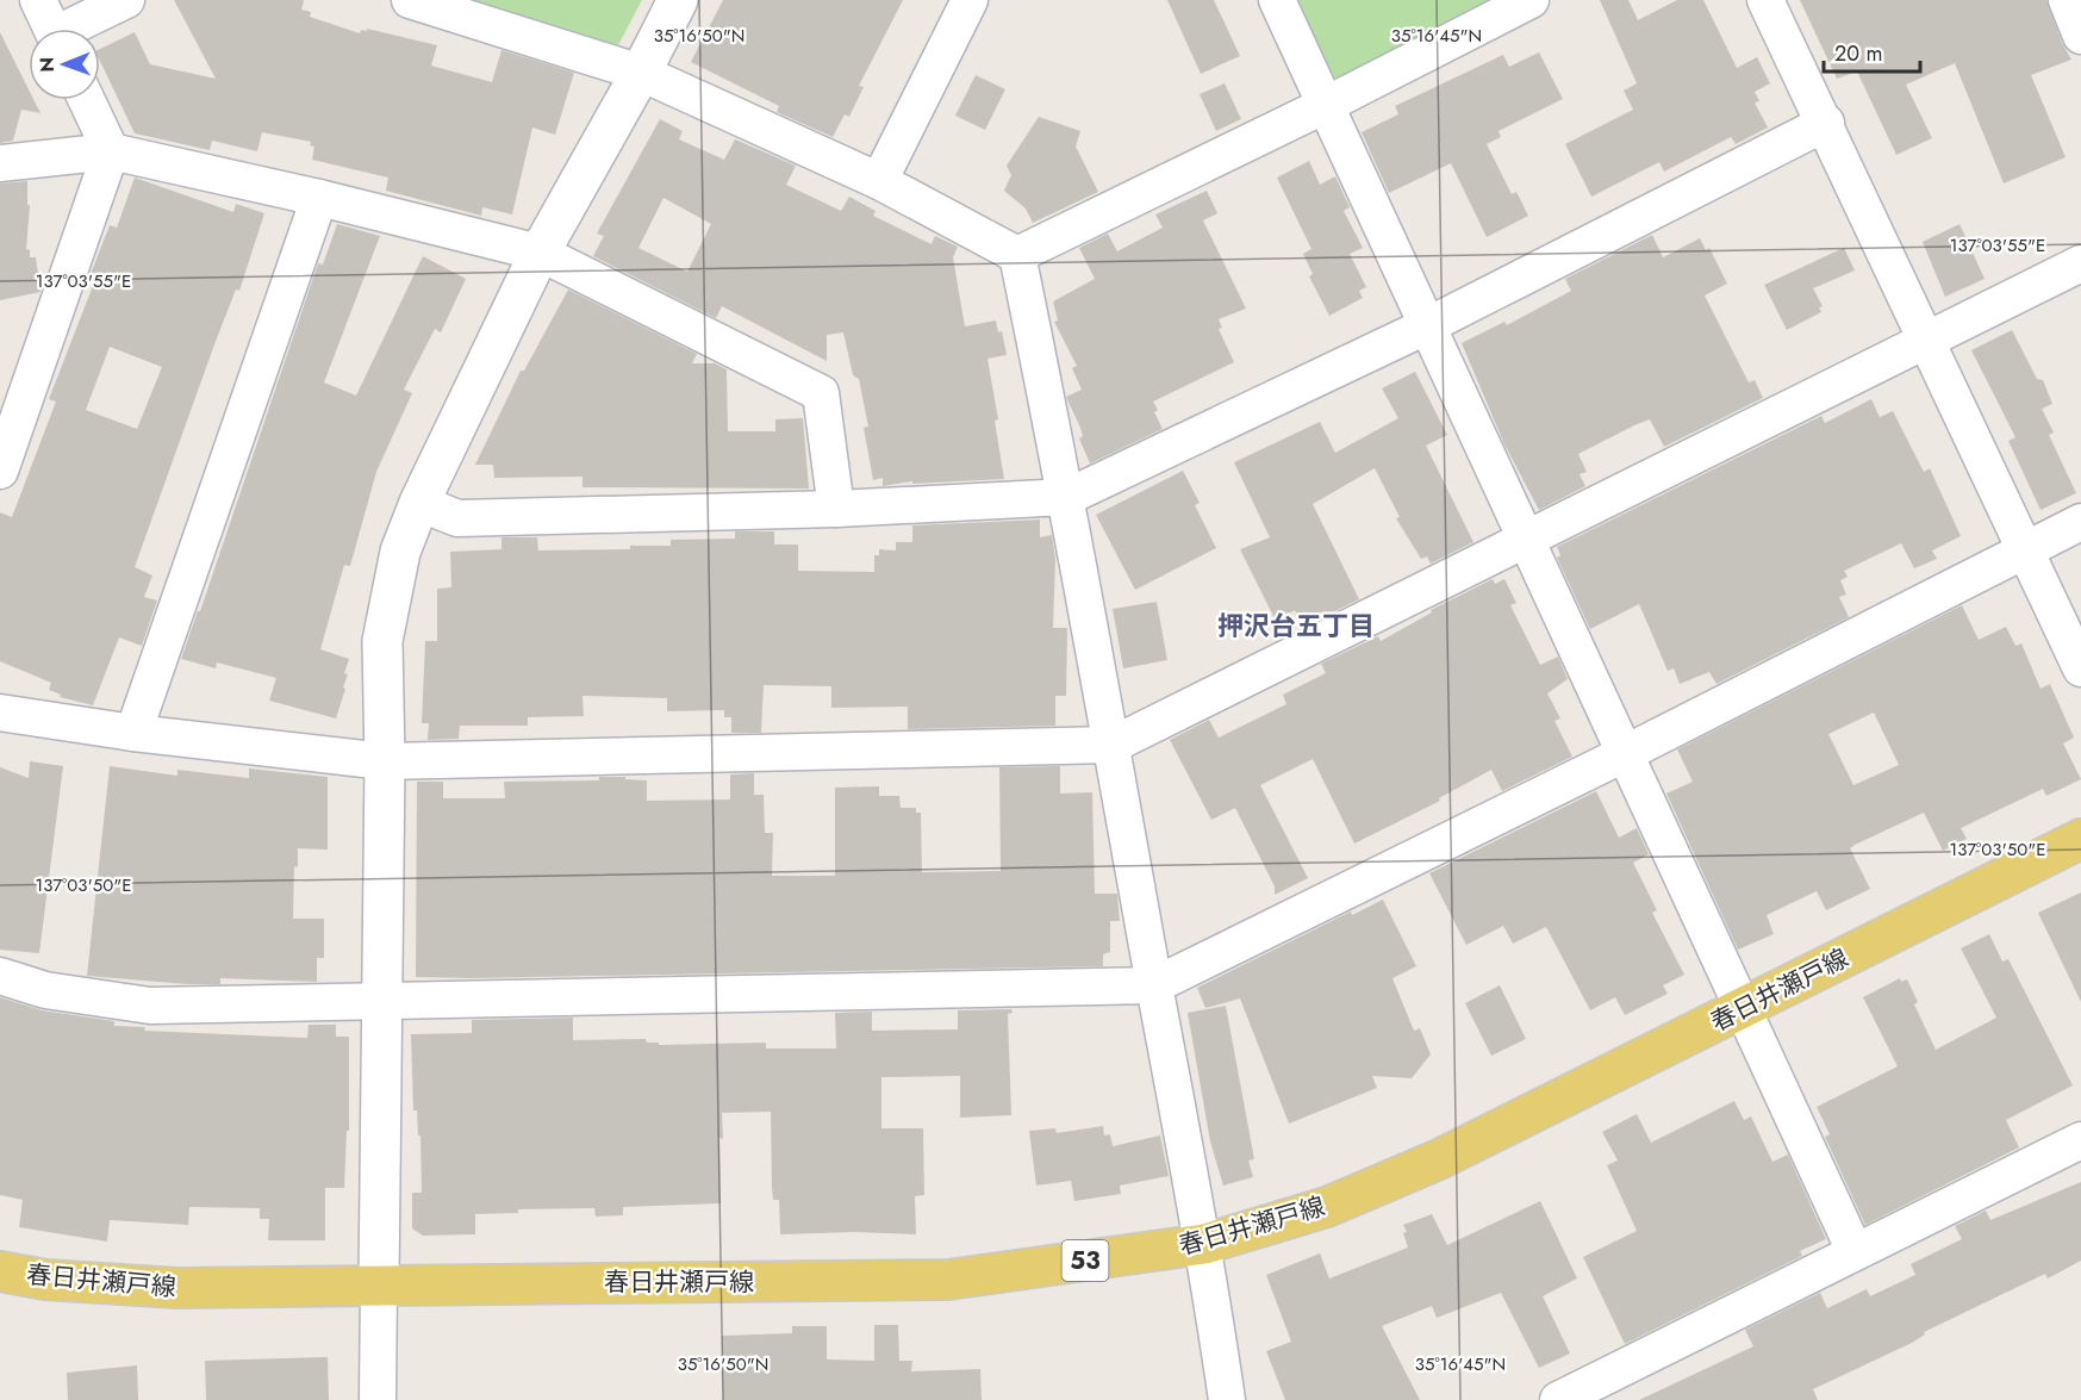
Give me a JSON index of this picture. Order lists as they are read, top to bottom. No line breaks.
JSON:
{"streets":{"main road":["春日井瀬戸線","53"]},"districts":["押沢台五丁目"],"scale_bar":"20 m","north":"left","coordinates":["35°16'50\"N","35°16'45\"N","137°03'55\"E","137°03'50\"E"]}
